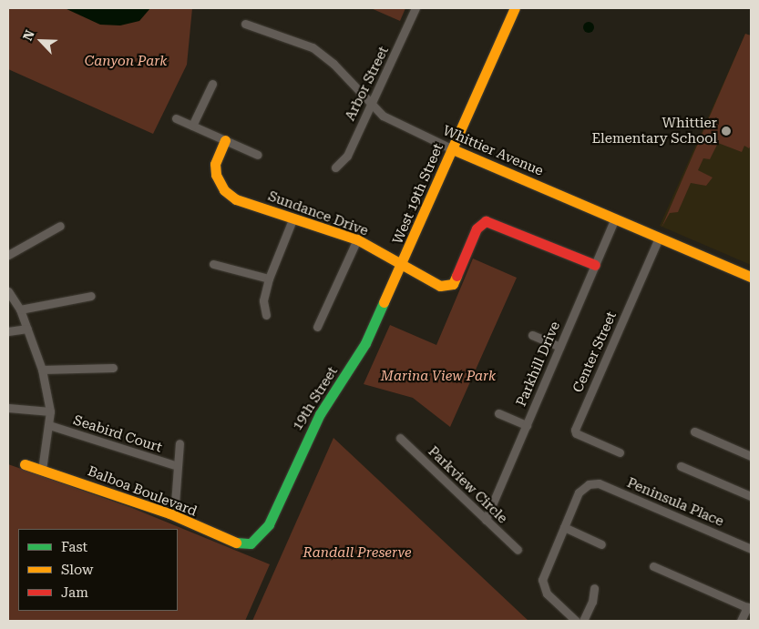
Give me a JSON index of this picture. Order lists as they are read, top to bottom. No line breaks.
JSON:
{"streets":{"street":["Arbor Street","Whittier Avenue","West 19th Street","Sundance Drive","Center Street","Parkhill Drive","19th Street","Seabird Court","Parkview Circle","Balboa Boulevard","Peninsula Place"]},"crossings":[["Arbor Street","Whittier Avenue"],["Whittier Avenue","West 19th Street"],["Whittier Avenue","Center Street"],["Whittier Avenue","Parkhill Drive"],["West 19th Street","Sundance Drive"],["West 19th Street","19th Street"],["Sundance Drive","Parkhill Drive"],["Sundance Drive","19th Street"],["Parkhill Drive","Parkview Circle"],["19th Street","Balboa Boulevard"]],"parks":["Canyon Park","Marina View Park","Randall Preserve"],"places":["Whittier Elementary School"],"legend":["Fast","Slow","Jam"],"north":"top left"}
